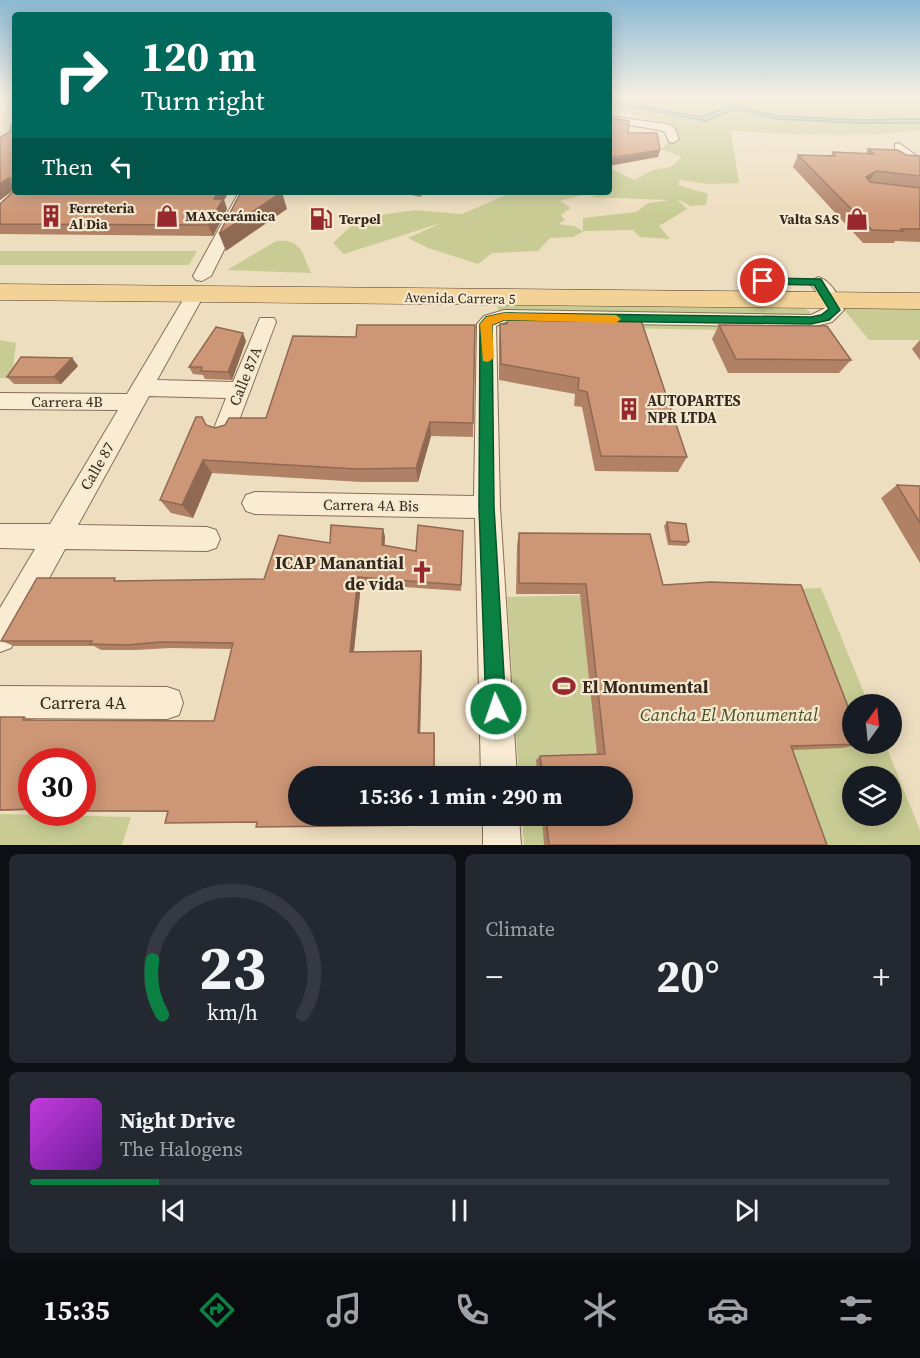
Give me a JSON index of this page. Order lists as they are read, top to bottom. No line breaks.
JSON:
{"streets":{"main road":["Avenida Carrera 5"],"street":["Calle 87A","Carrera 4B","Calle 87","Carrera 4A Bis","Carrera 4A"]},"crossings":[["Avenida Carrera 5","Calle 87"],["Calle 87A","Carrera 4B"],["Carrera 4B","Calle 87"]],"parks":["Cancha El Monumental"],"places":{"building":["Ferreteria Al Dia","AUTOPARTES NPR LTDA"],"shop":["MAXcerámica","Valta SAS"],"fuel station":["Terpel"],"church":["ICAP Manantial de vida"],"sports":["El Monumental"]},"north":"top","page":{"turn":["120 m","Turn right"],"then":"Then","limit":"30","trip":"15:36 · 1 min · 290 m","tile":"Climate","heat":["−","20°","+"],"song":["Night Drive","The Halogens"],"tabs":"15:35","gauge":["23","km/h"]}}
